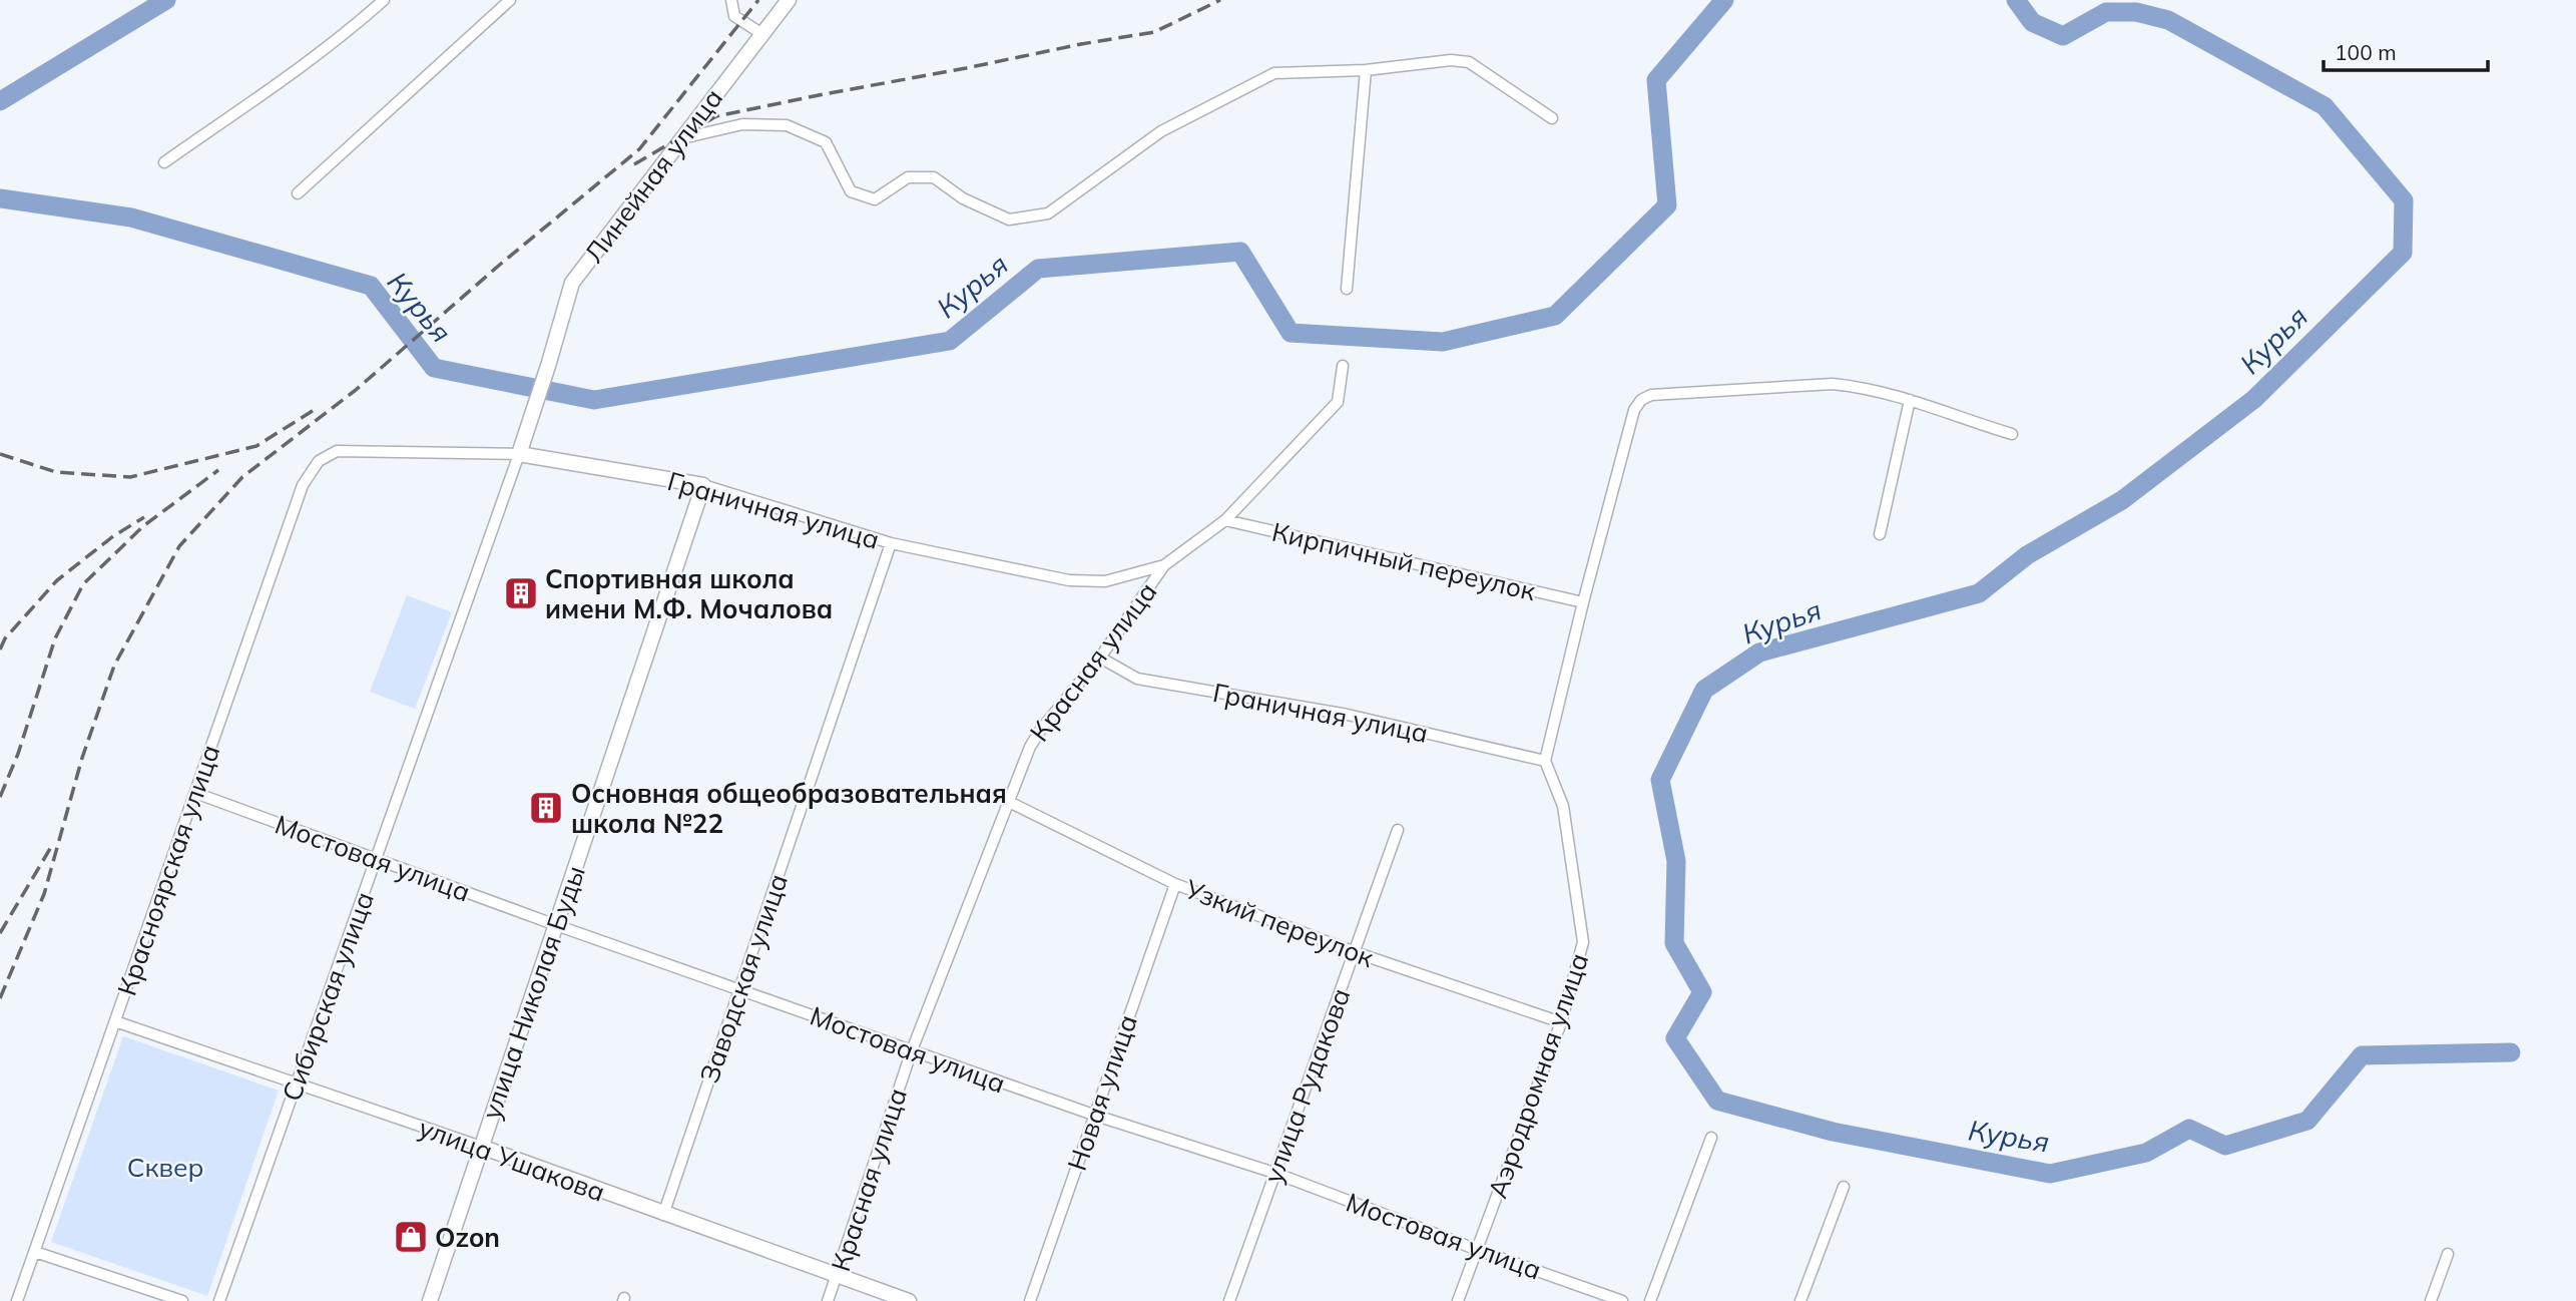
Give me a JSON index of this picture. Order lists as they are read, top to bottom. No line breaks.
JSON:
{"streets":{"street":["Линейная улица","Граничная улица","Кирпичный переулок","Красная улица","Мостовая улица","Красноярская улица","Узкий переулок","Заводская улица","улица Николая Буды","Сибирская улица","Аэродромная улица","улица Рудакова","Новая улица","улица Ушакова"]},"crossings":[["Линейная улица","Граничная улица"],["Линейная улица","Сибирская улица"],["Граничная улица","Красная улица"],["Граничная улица","Красноярская улица"],["Граничная улица","Заводская улица"],["Граничная улица","улица Николая Буды"],["Граничная улица","Сибирская улица"],["Граничная улица","Аэродромная улица"],["Кирпичный переулок","Красная улица"],["Красная улица","Мостовая улица"],["Красная улица","Узкий переулок"],["Красная улица","улица Ушакова"],["Мостовая улица","Красноярская улица"],["Мостовая улица","Заводская улица"],["Мостовая улица","улица Николая Буды"],["Мостовая улица","Сибирская улица"],["Мостовая улица","Аэродромная улица"],["Мостовая улица","улица Рудакова"],["Мостовая улица","Новая улица"],["Красноярская улица","улица Ушакова"],["Узкий переулок","Аэродромная улица"],["Узкий переулок","улица Рудакова"],["Узкий переулок","Новая улица"],["Заводская улица","улица Ушакова"],["улица Николая Буды","улица Ушакова"],["Сибирская улица","улица Ушакова"]],"water":["Курья"],"parks":["Сквер"],"places":{"building":["Спортивная школа имени М.Ф. Мочалова","Основная общеобразовательная школа №22"],"shop":["Ozon"]},"scale_bar":"100 m"}
